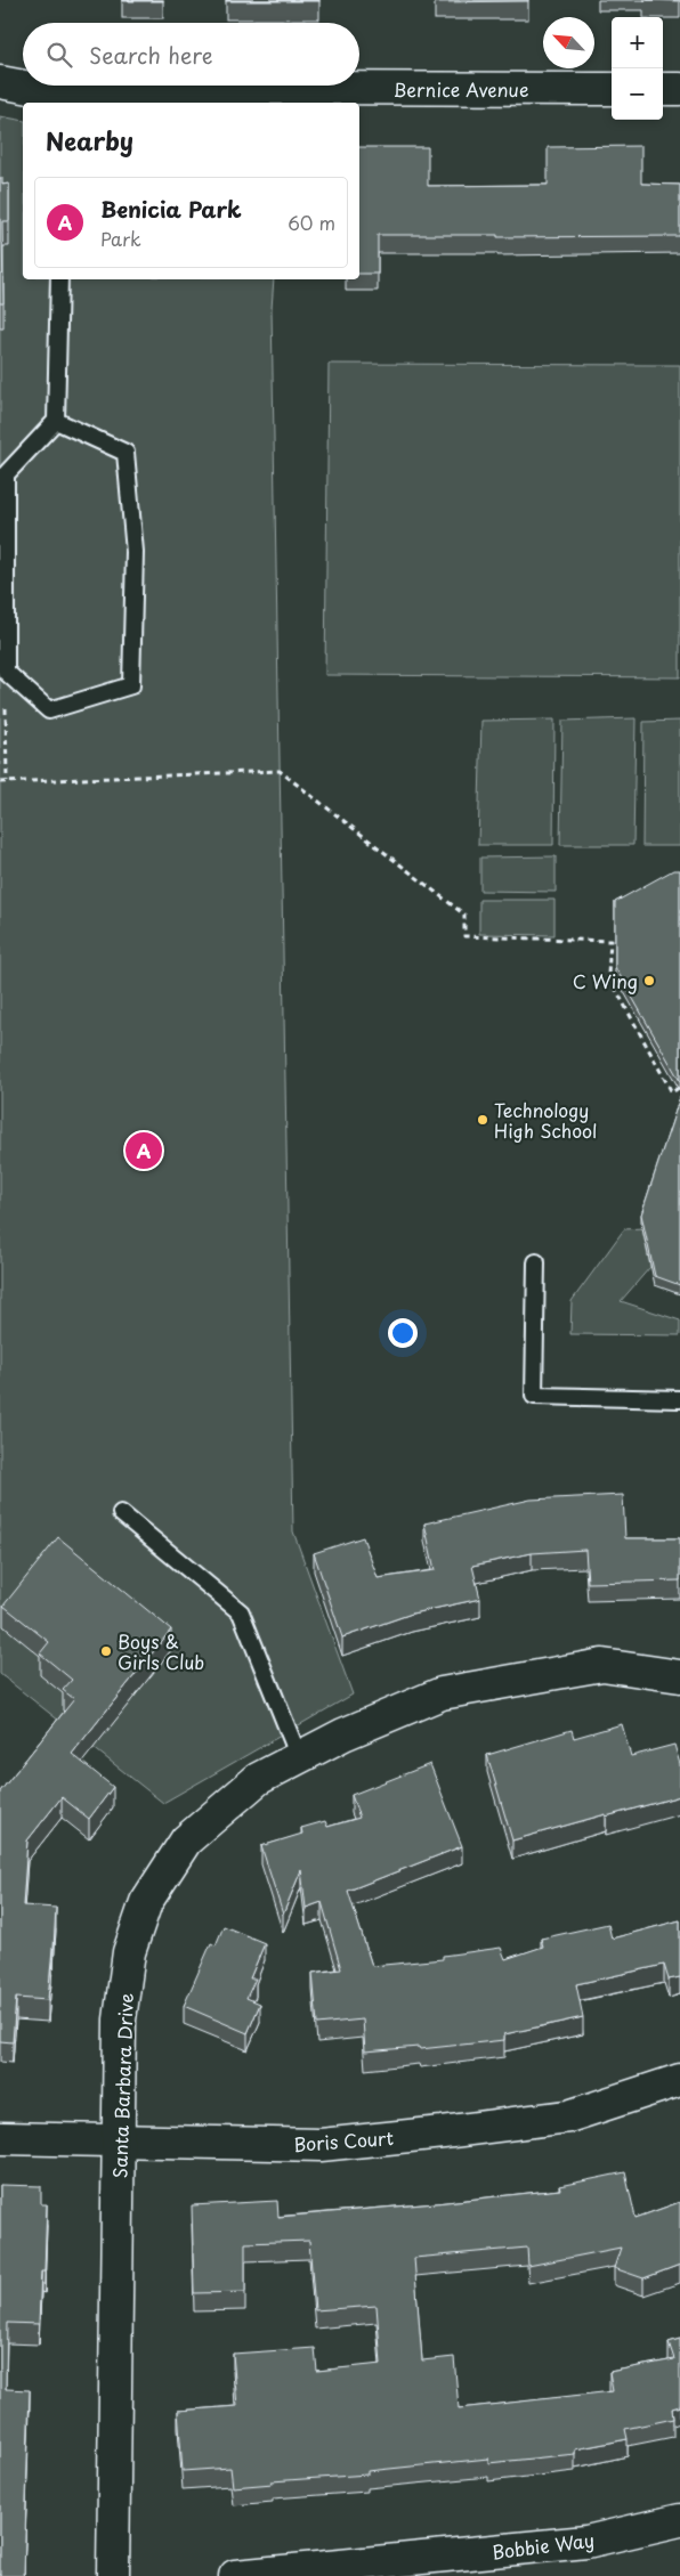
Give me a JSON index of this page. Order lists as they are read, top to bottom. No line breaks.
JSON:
{"streets":{"street":["Bernice Avenue","Santa Barbara Drive","Boris Court","Bobbie Way"]},"crossings":[["Santa Barbara Drive","Boris Court"]],"places":["C Wing","Technology High School","Boys & Girls Club"],"north":"top left","page":{"map_buttons":["+","−"],"search":"Search here","heading":"Nearby","list":[{"mark":"A","name":"Benicia Park","note":"Park","value":"60 m"}],"pins":"A"}}
